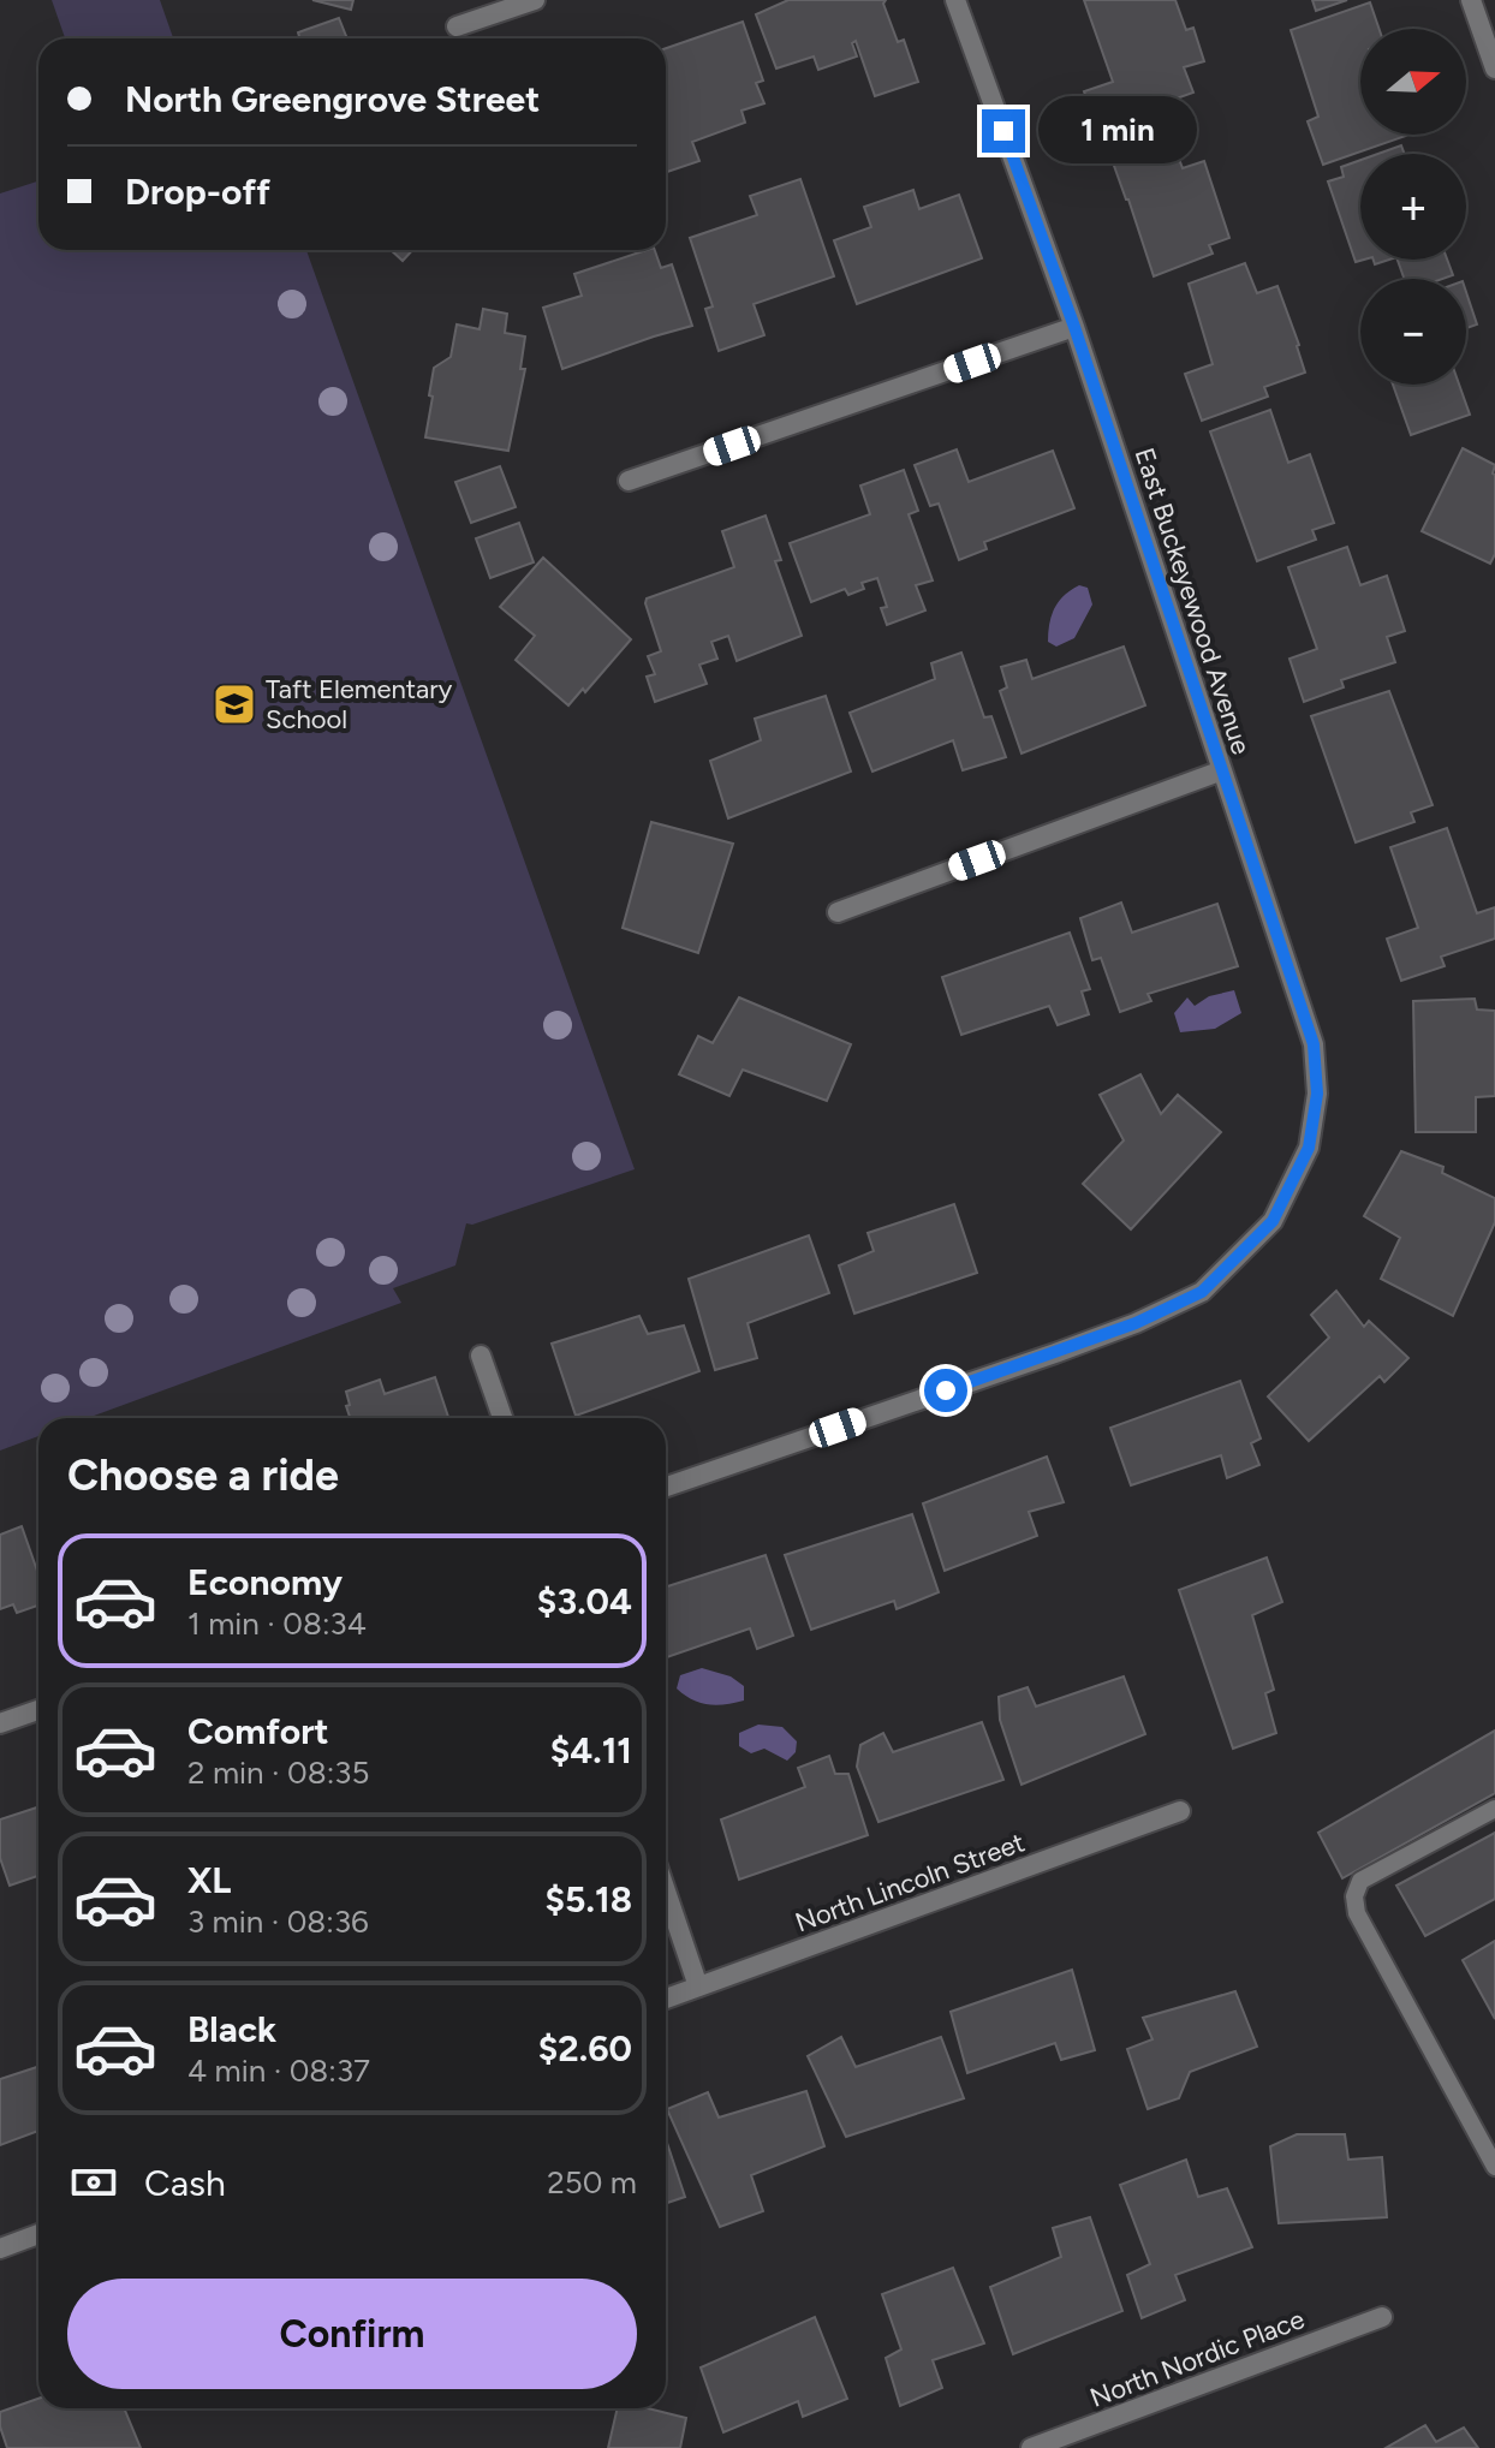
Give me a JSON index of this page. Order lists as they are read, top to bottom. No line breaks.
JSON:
{"streets":{"street":["East Buckeyewood Avenue","North Lincoln Street","North Nordic Place"]},"places":{"school or university":["Taft Elementary School"]},"north":"right","page":{"map_buttons":["+","−"],"banner":["North Greengrove Street","Drop-off"],"bubble":"1 min","heading":"Choose a ride","list":[{"name":"Economy","note":"1 min · 08:34","value":"$3.04"},{"name":"Comfort","note":"2 min · 08:35","value":"$4.11"},{"name":"XL","note":"3 min · 08:36","value":"$5.18"},{"name":"Black","note":"4 min · 08:37","value":"$2.60"}],"pay":["Cash","250 m"],"buttons":"Confirm"}}
